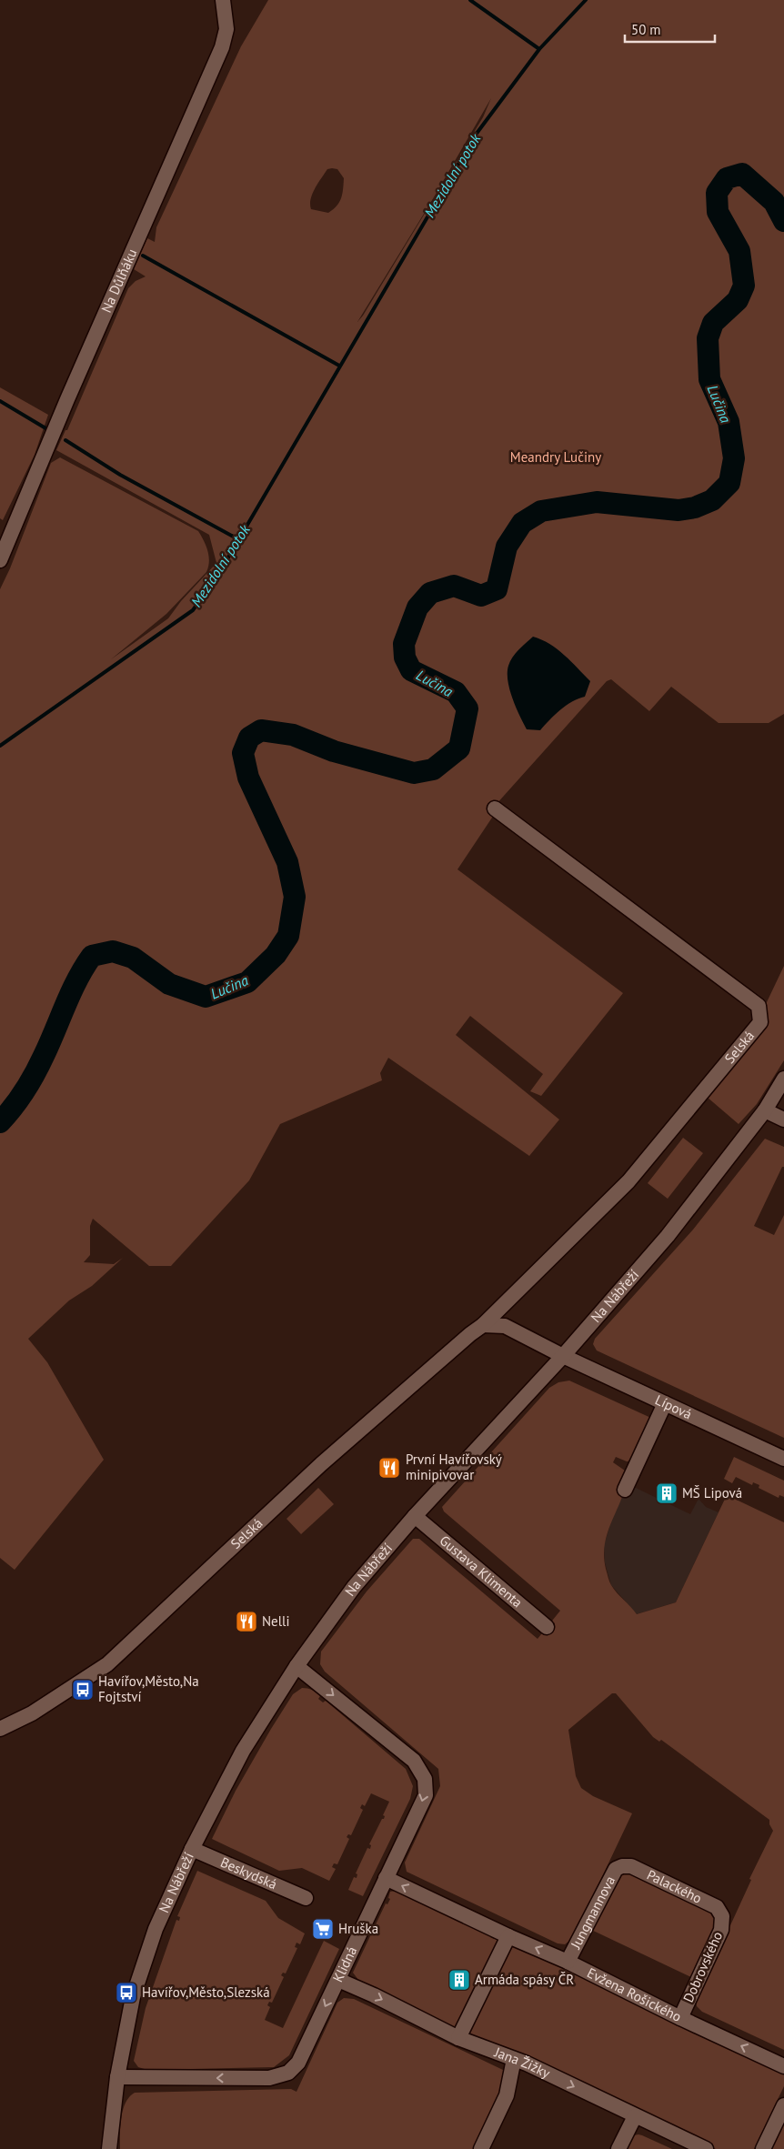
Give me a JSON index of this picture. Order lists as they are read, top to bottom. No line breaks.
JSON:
{"streets":{"street":["Na Důlňáku","Selská","Na Nábřeží","Lípová","Gustava Klimenta","Beskydská","Palackého","Jungmannova","Klidná","Dobrovského","Evžena Rošického","Jana Žižky"]},"crossings":[["Na Nábřeží","Lípová"],["Na Nábřeží","Gustava Klimenta"],["Na Nábřeží","Beskydská"],["Na Nábřeží","Klidná"],["Palackého","Jungmannova"],["Palackého","Dobrovského"],["Jungmannova","Evžena Rošického"],["Klidná","Evžena Rošického"],["Klidná","Jana Žižky"],["Dobrovského","Evžena Rošického"]],"one_way":["Evžena Rošického","Jana Žižky"],"water":["Mezidolní potok","Lučina"],"parks":["Meandry Lučiny"],"places":{"restaurant":["První Havířovský minipivovar","Nelli"],"building":["MŠ Lipová","Armáda spásy ČR"],"bus stop":["Havířov,Město,Na Fojtství","Havířov,Město,Slezská"],"supermarket":["Hruška"]},"scale_bar":"50 m"}
